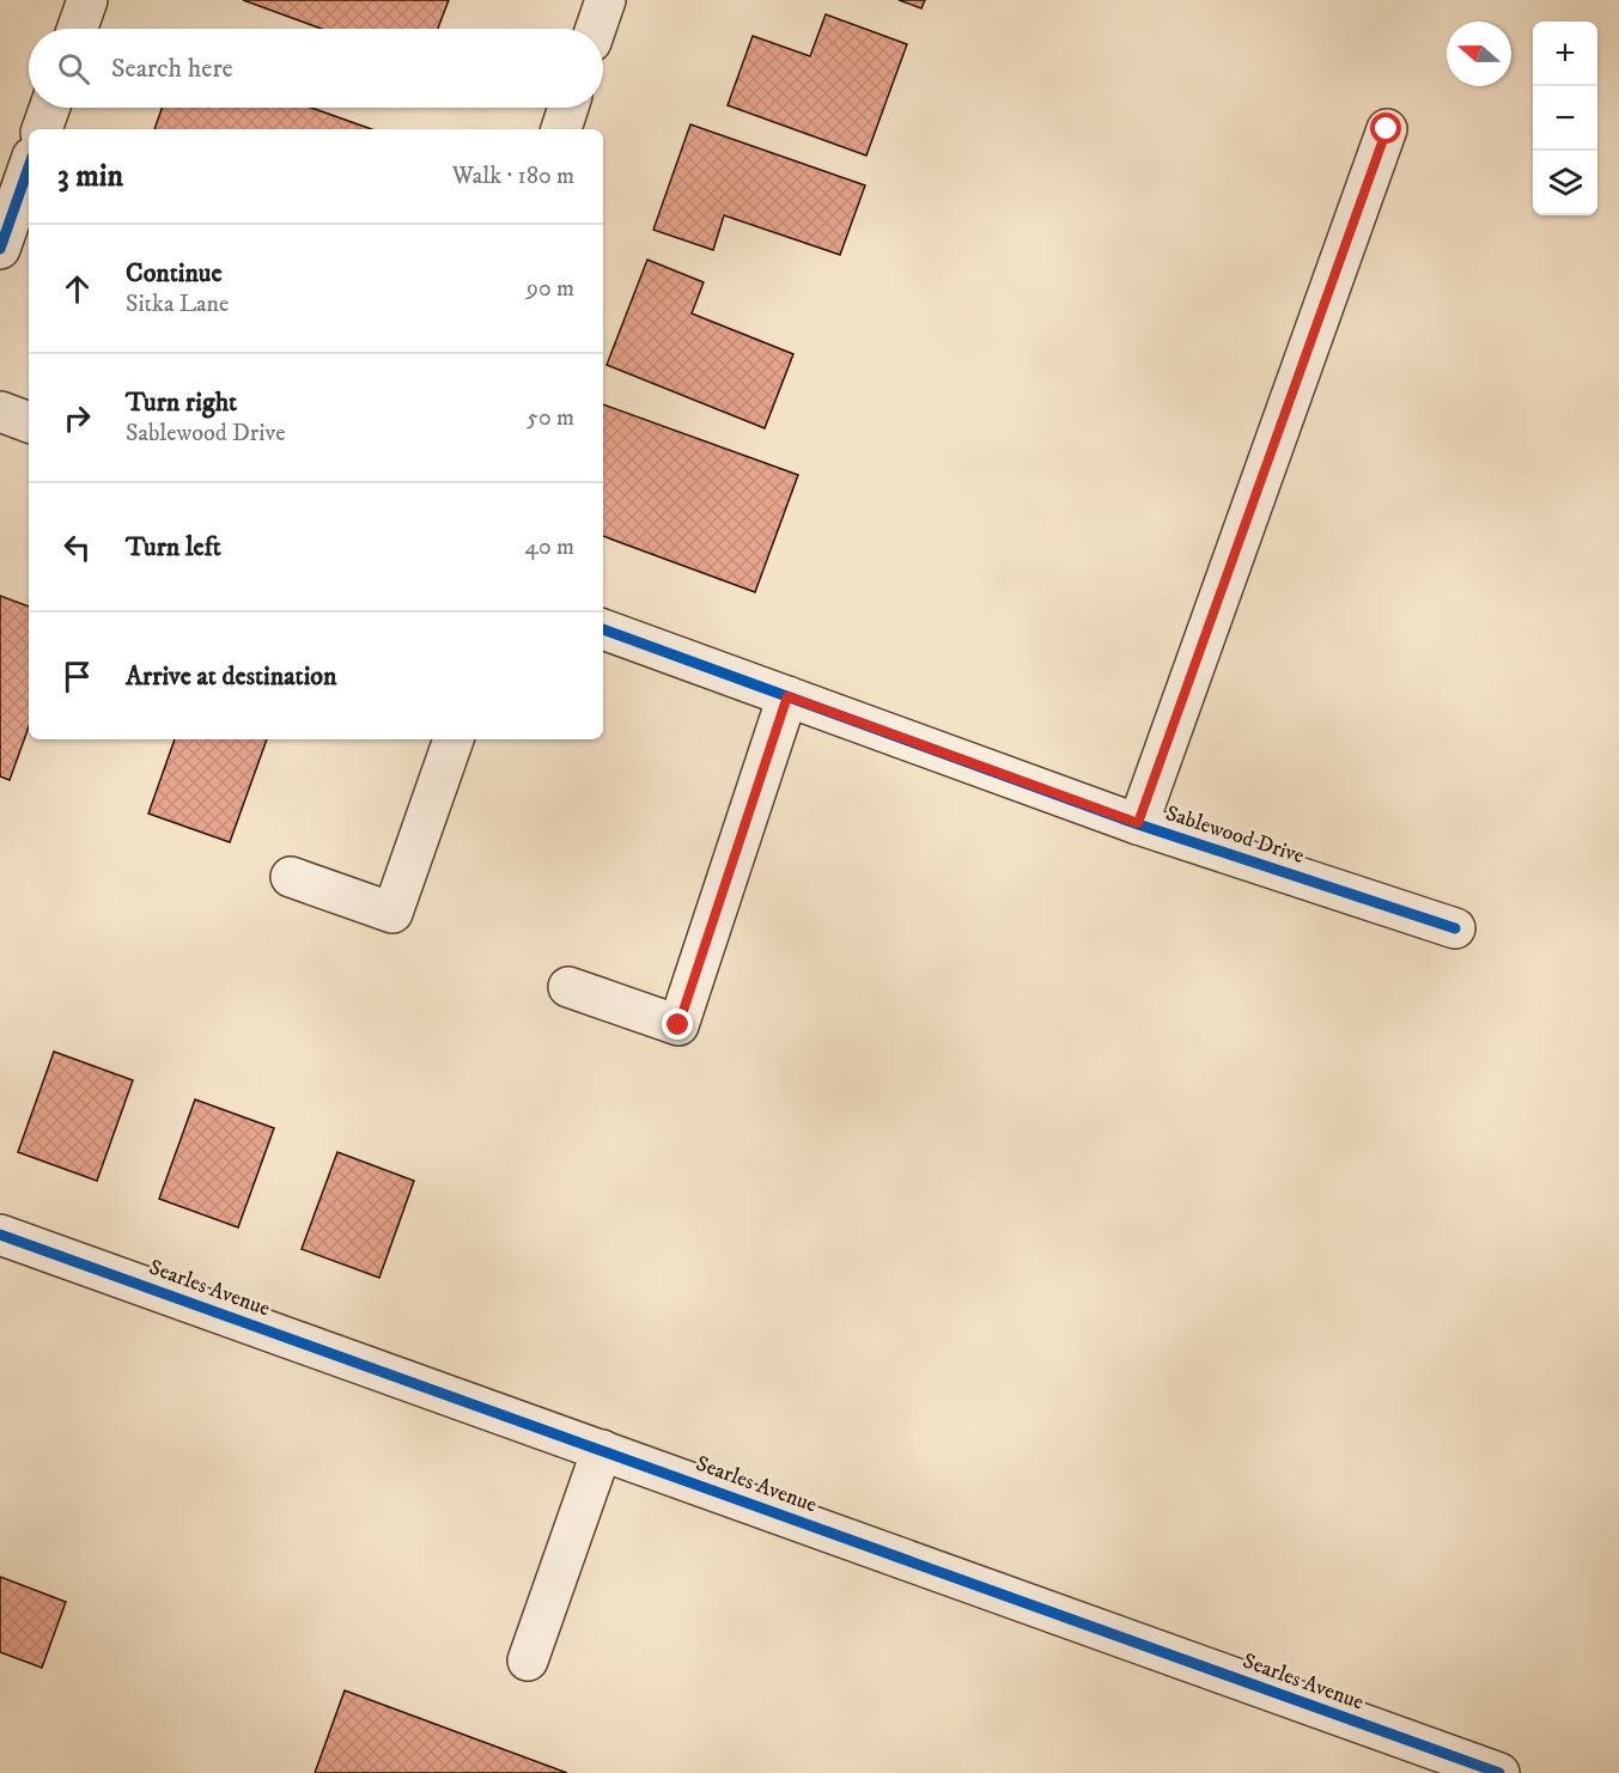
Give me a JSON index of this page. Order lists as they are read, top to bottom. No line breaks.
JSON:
{"streets":{"street":["Sablewood Drive","Searles Avenue"]},"north":"left","page":{"map_buttons":["+","−"],"search":"Search here","heading":["3 min","Walk · 180 m"],"list":[["Continue","Sitka Lane","90 m"],["Turn right","Sablewood Drive","50 m"],["Turn left","40 m"],"Arrive at destination"]}}
